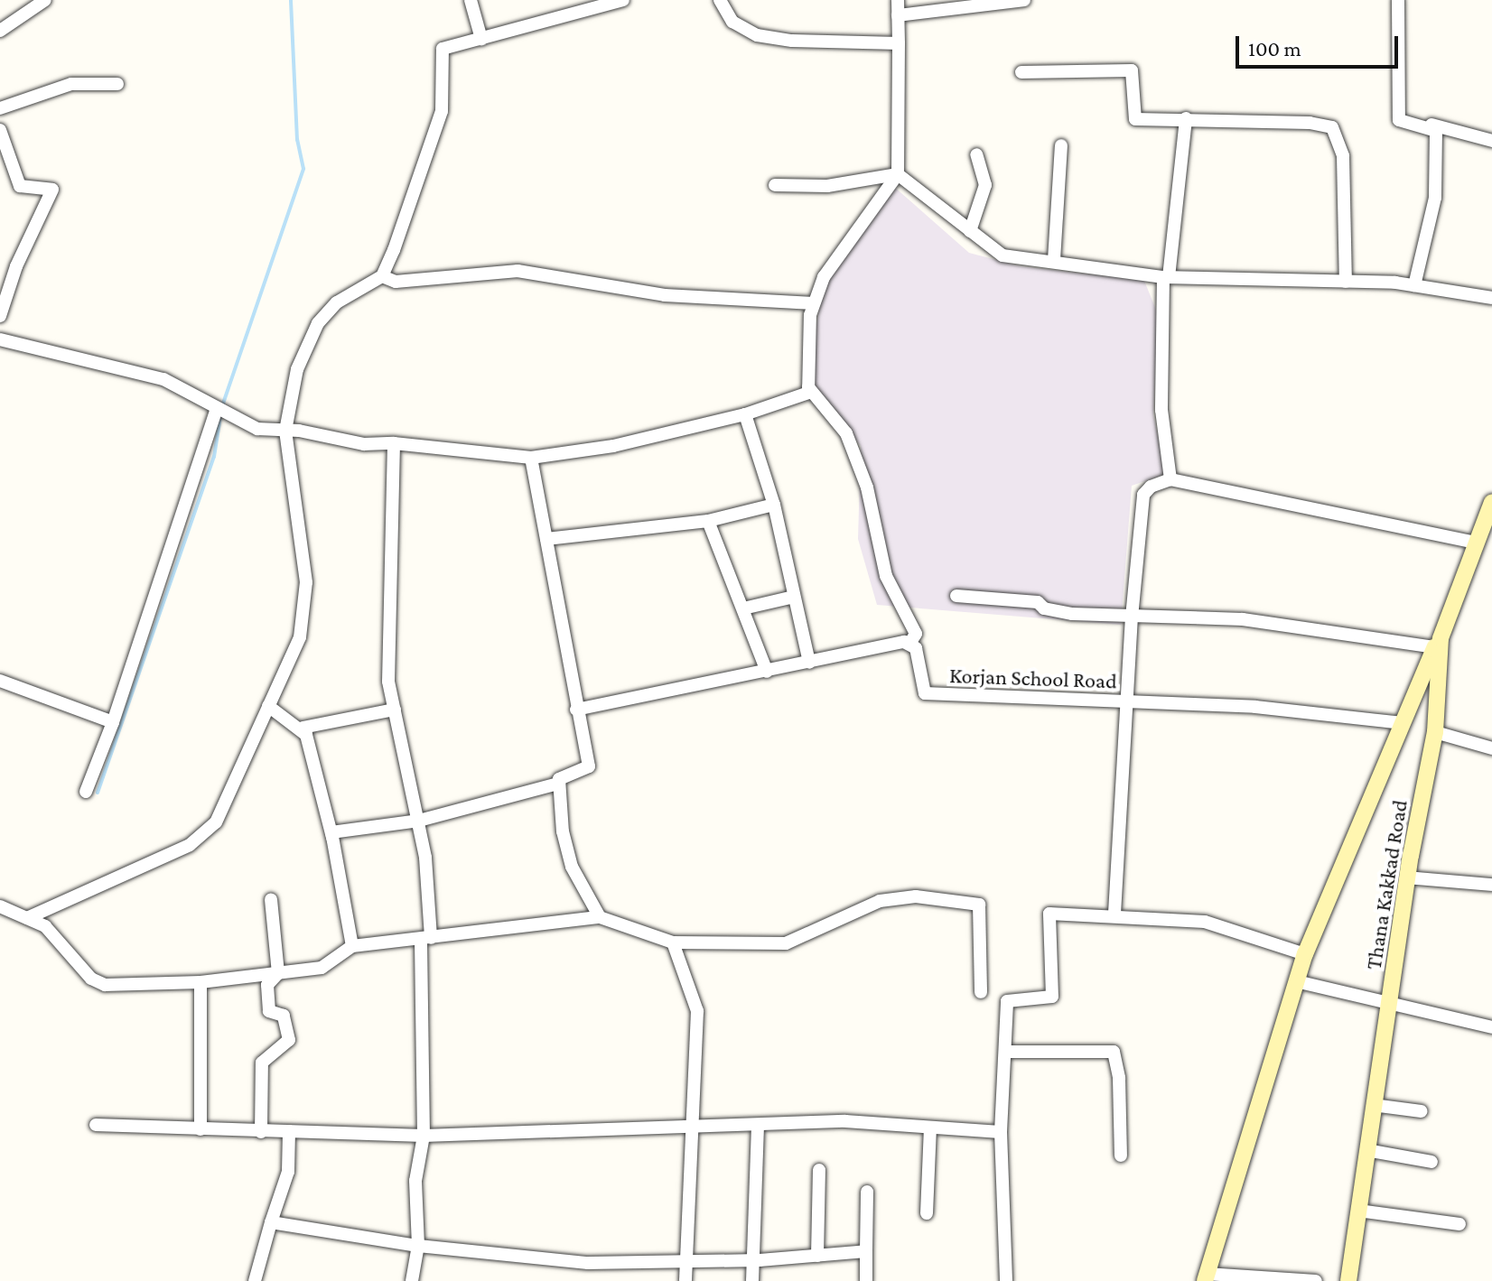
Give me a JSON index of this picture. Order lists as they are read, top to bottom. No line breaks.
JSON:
{"streets":{"main road":["Thana Kakkad Road"],"street":["Korjan School Road"]},"scale_bar":"100 m"}
